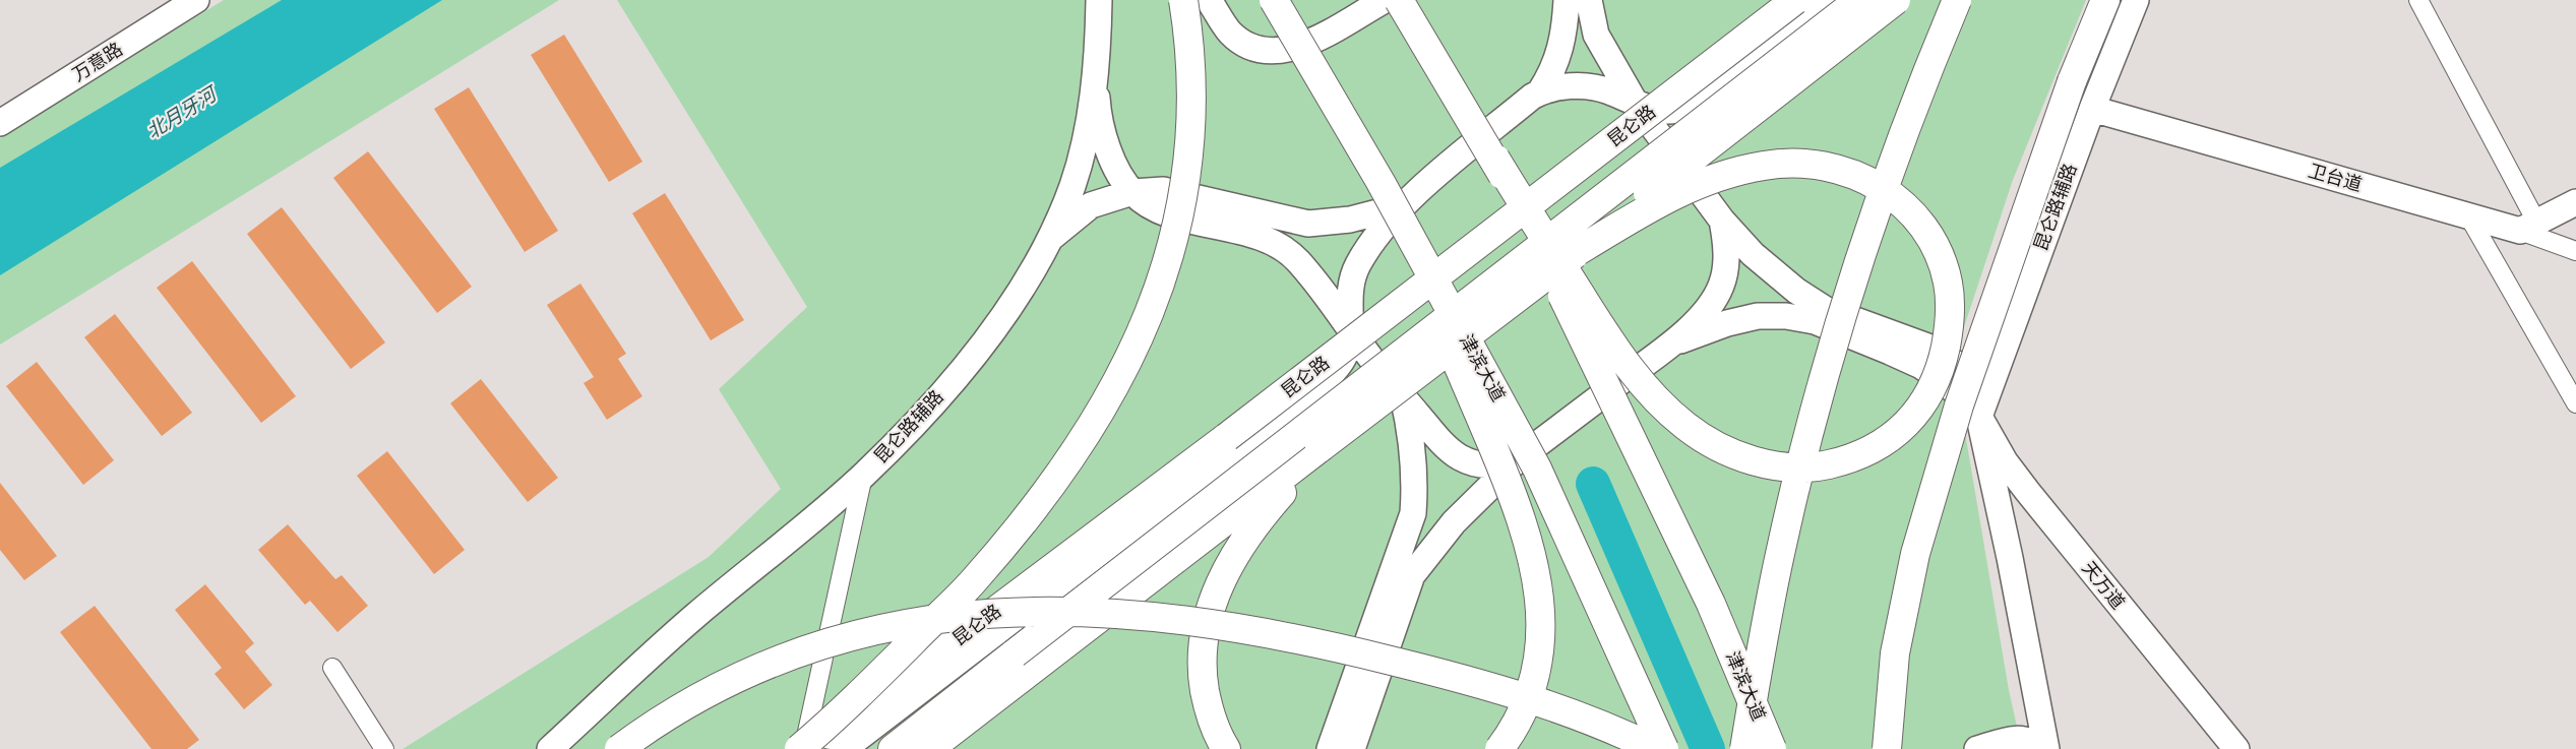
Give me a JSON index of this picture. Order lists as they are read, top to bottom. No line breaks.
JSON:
{"streets":{"highway":["昆仑路","津滨大道"],"street":["万意路","卫台道","昆仑路辅路","天万道"]},"crossings":[["卫台道","昆仑路辅路"],["昆仑路辅路","天万道"]],"water":["北月牙河"]}
